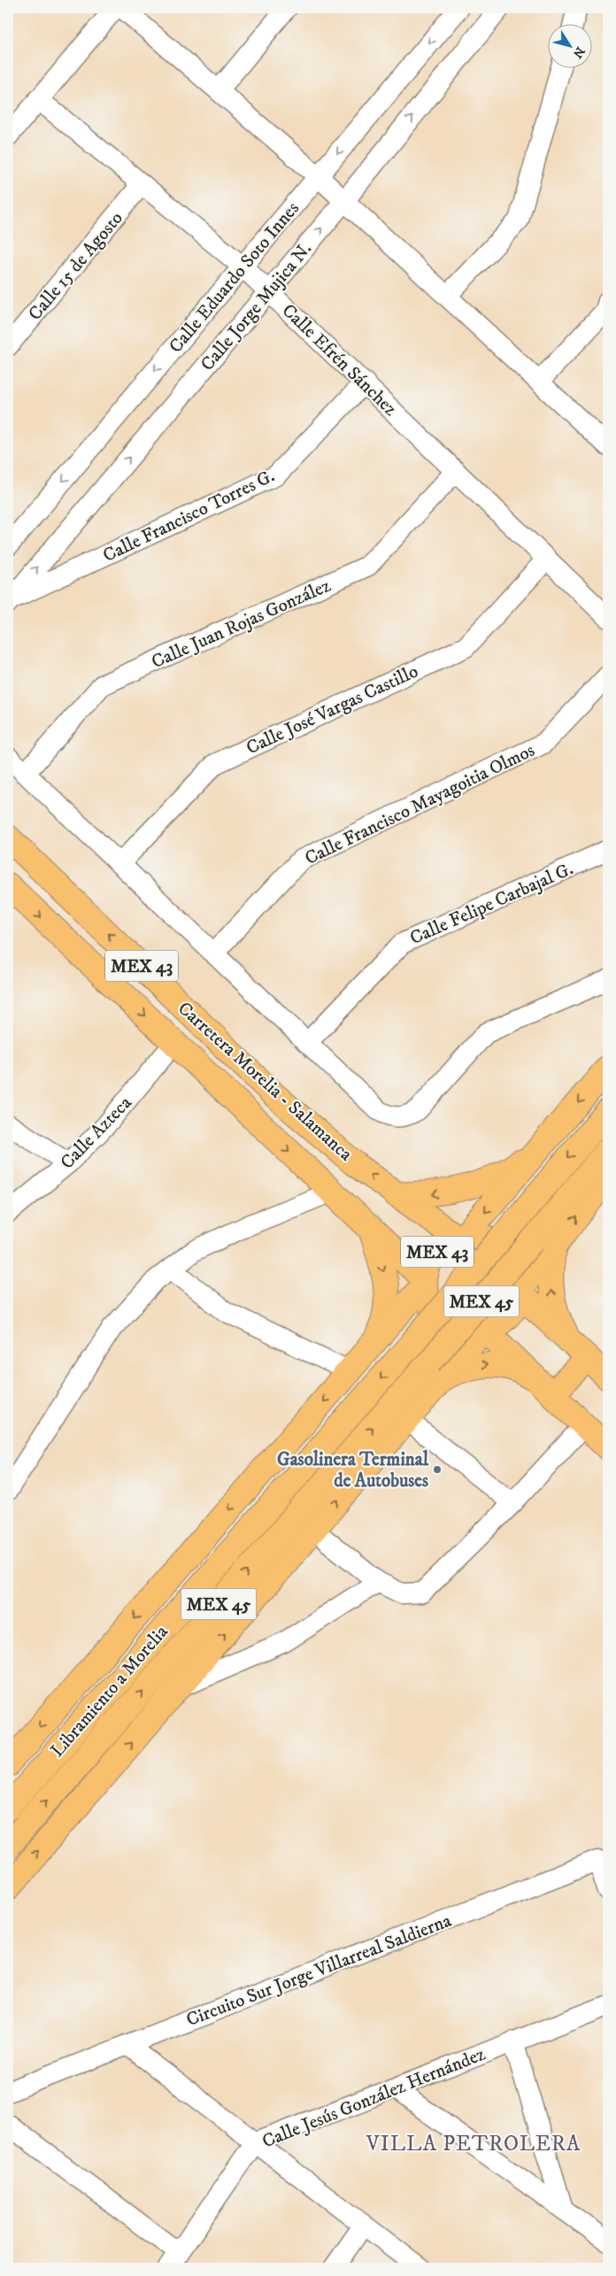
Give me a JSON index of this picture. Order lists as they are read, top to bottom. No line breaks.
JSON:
{"streets":{"main road":["MEX 43","Carretera Morelia - Salamanca","MEX 45","Libramiento a Morelia"],"street":["Calle 15 de Agosto","Calle Eduardo Soto Innes","Calle Jorge Mujica N.","Calle Efrén Sánchez","Calle Francisco Torres G.","Calle Juan Rojas González","Calle José Vargas Castillo","Calle Francisco Mayagoitia Olmos","Calle Felipe Carbajal G.","Calle Azteca","Circuito Sur Jorge Villarreal Saldierna","Calle Jesús González Hernández"]},"crossings":[["Calle 15 de Agosto","Calle Efrén Sánchez"],["Calle Eduardo Soto Innes","Calle Efrén Sánchez"],["Calle Jorge Mujica N.","Calle Efrén Sánchez"],["Calle Jorge Mujica N.","Calle Francisco Torres G."],["Calle Efrén Sánchez","Calle Francisco Torres G."],["Calle Efrén Sánchez","Calle Juan Rojas González"],["Calle Efrén Sánchez","Calle José Vargas Castillo"],["MEX 43","Carretera Morelia - Salamanca"],["Carretera Morelia - Salamanca","Calle Azteca"]],"districts":["VILLA PETROLERA"],"places":["Gasolinera Terminal de Autobuses"],"north":"bottom right"}
